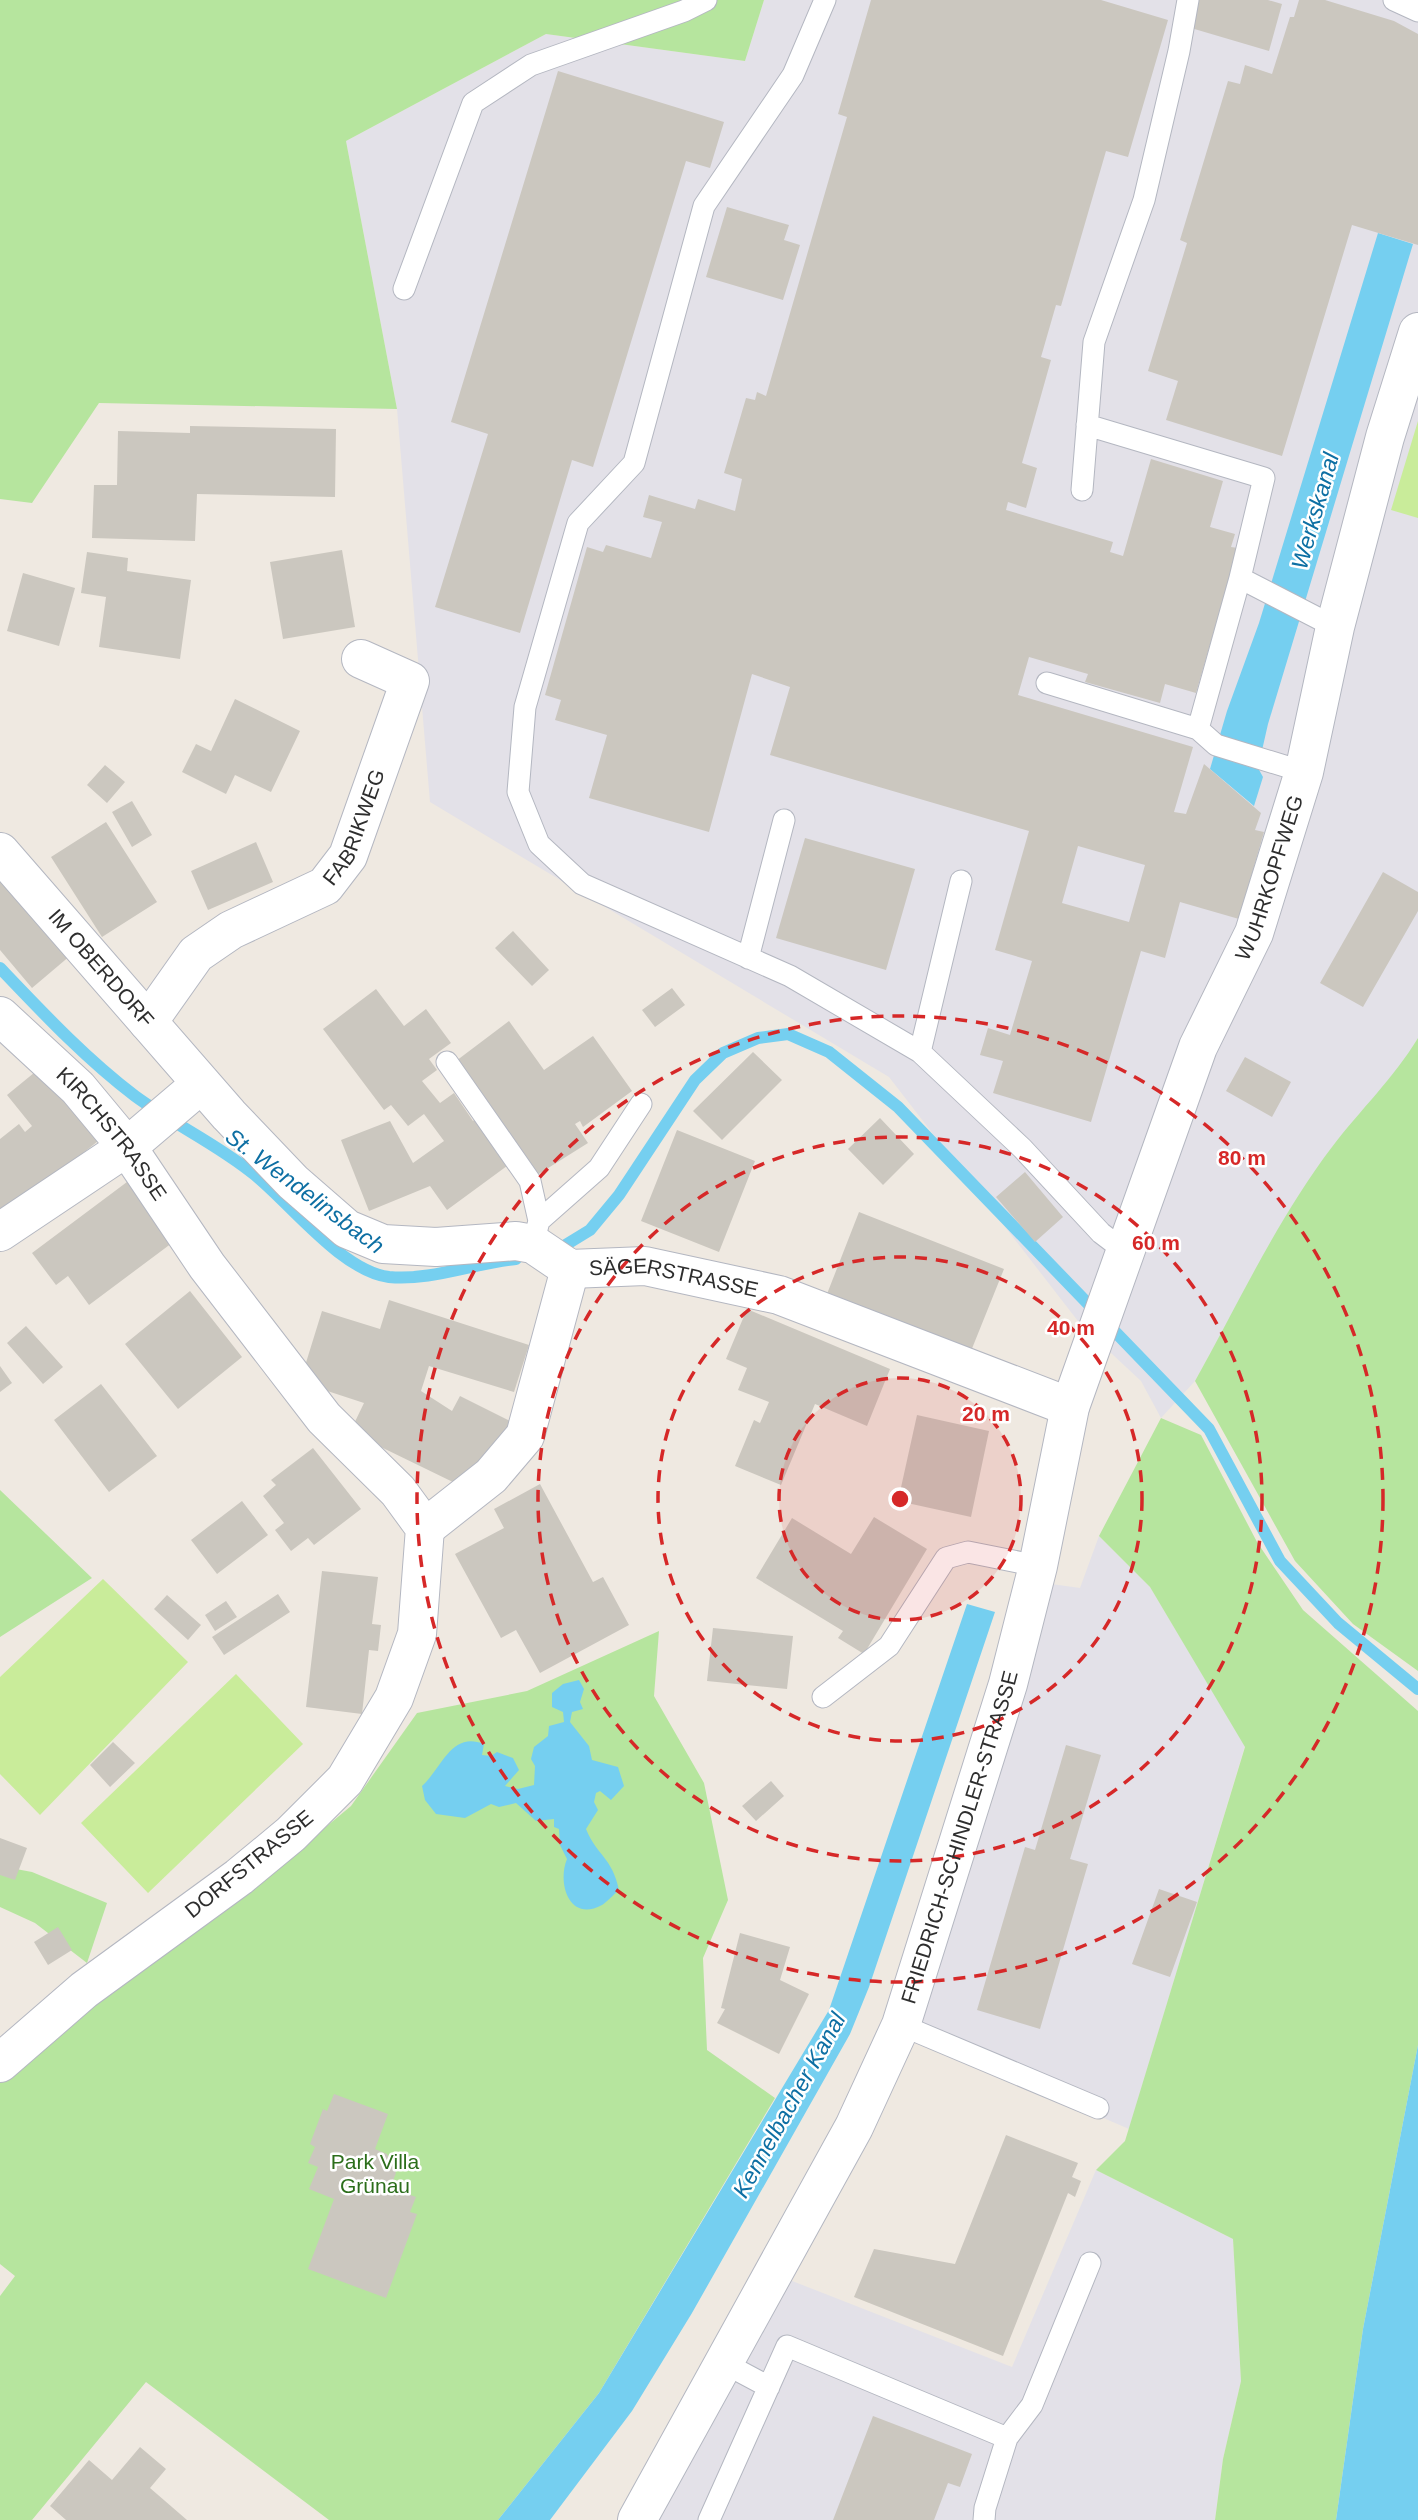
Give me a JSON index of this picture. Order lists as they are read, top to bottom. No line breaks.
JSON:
{"streets":{"street":["FABRIKWEG","WUHRKOPFWEG","IM OBERDORF","KIRCHSTRASSE","SÄGERSTRASSE","FRIEDRICH-SCHINDLER-STRASSE","DORFSTRASSE"]},"crossings":[["FABRIKWEG","IM OBERDORF"],["WUHRKOPFWEG","SÄGERSTRASSE"],["WUHRKOPFWEG","FRIEDRICH-SCHINDLER-STRASSE"],["IM OBERDORF","SÄGERSTRASSE"],["KIRCHSTRASSE","DORFSTRASSE"],["SÄGERSTRASSE","FRIEDRICH-SCHINDLER-STRASSE"]],"water":["Werkskanal","St. Wendelinsbach","Kennelbacher Kanal"],"parks":["Park Villa Grünau"],"rings":["80 m","60 m","40 m","20 m"]}
